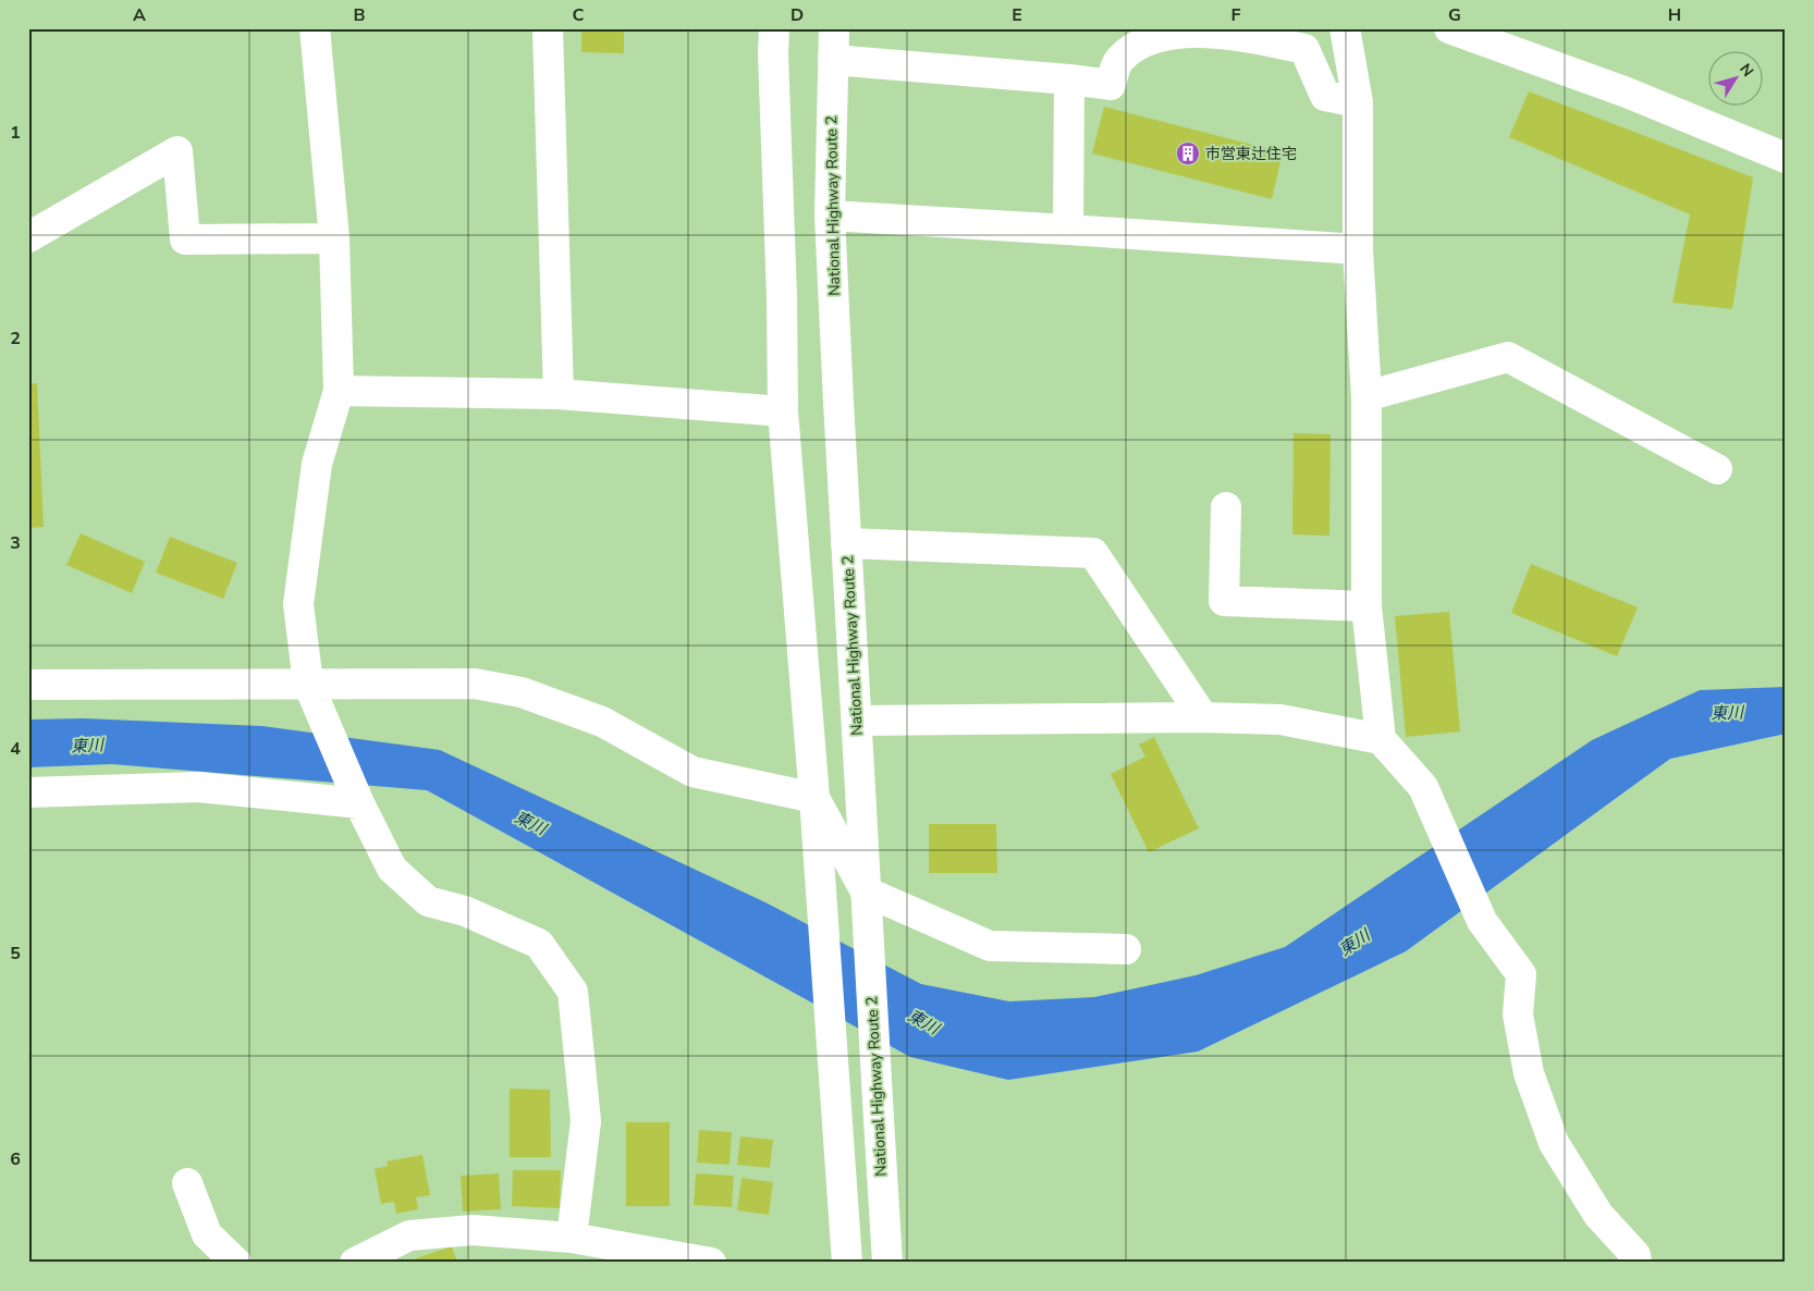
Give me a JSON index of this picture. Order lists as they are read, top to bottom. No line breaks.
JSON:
{"streets":{"main road":["National Highway Route 2"]},"water":["東川"],"places":{"building":["市営東辻住宅"]},"north":"top right","grid":{"columns":["A","B","C","D","E","F","G","H"],"rows":["1","2","3","4","5","6"]}}
